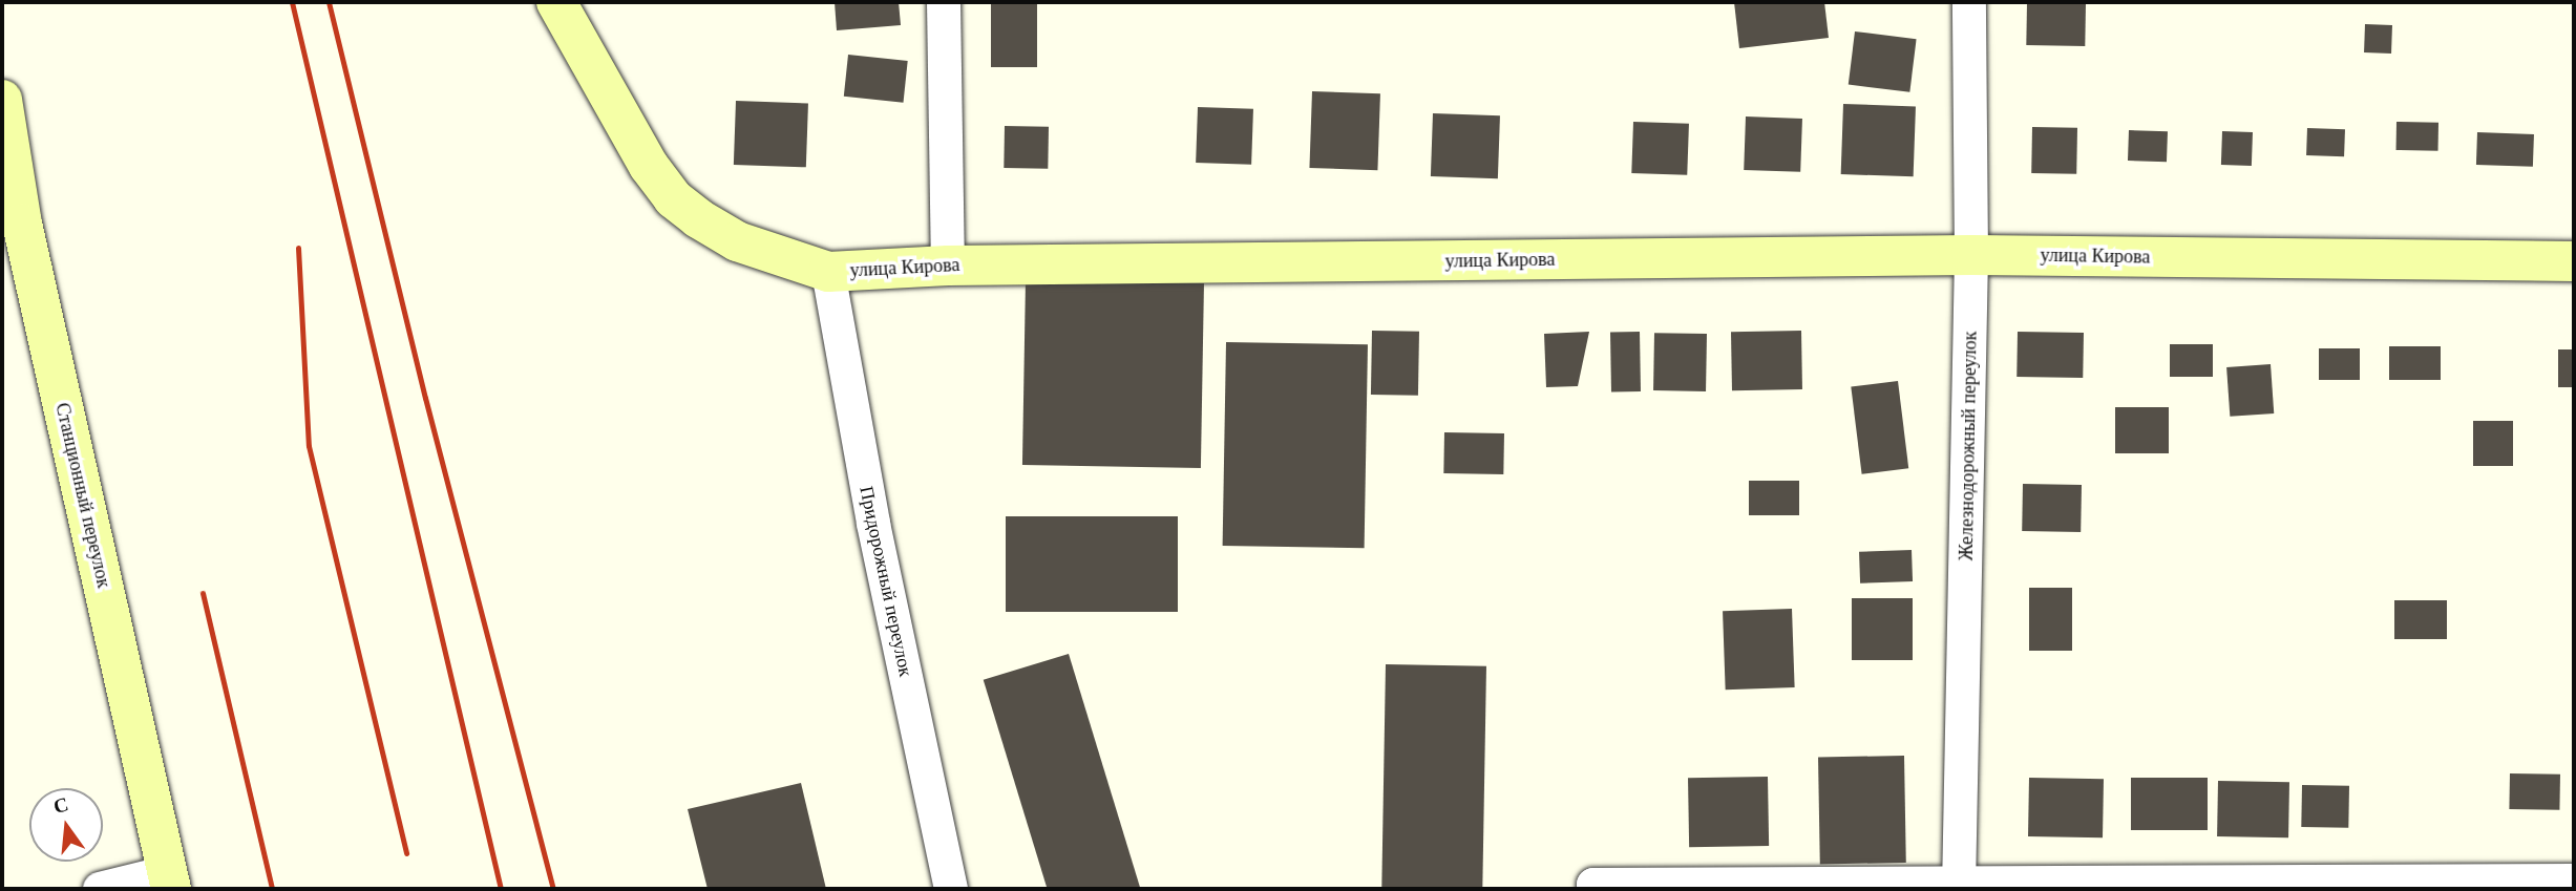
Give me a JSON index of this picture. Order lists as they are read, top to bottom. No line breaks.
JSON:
{"streets":{"street":["улица Кирова","Железнодорожный переулок","Станционный переулок","Придорожный переулок"]},"crossings":[["улица Кирова","Железнодорожный переулок"],["улица Кирова","Придорожный переулок"]],"north":"top"}
